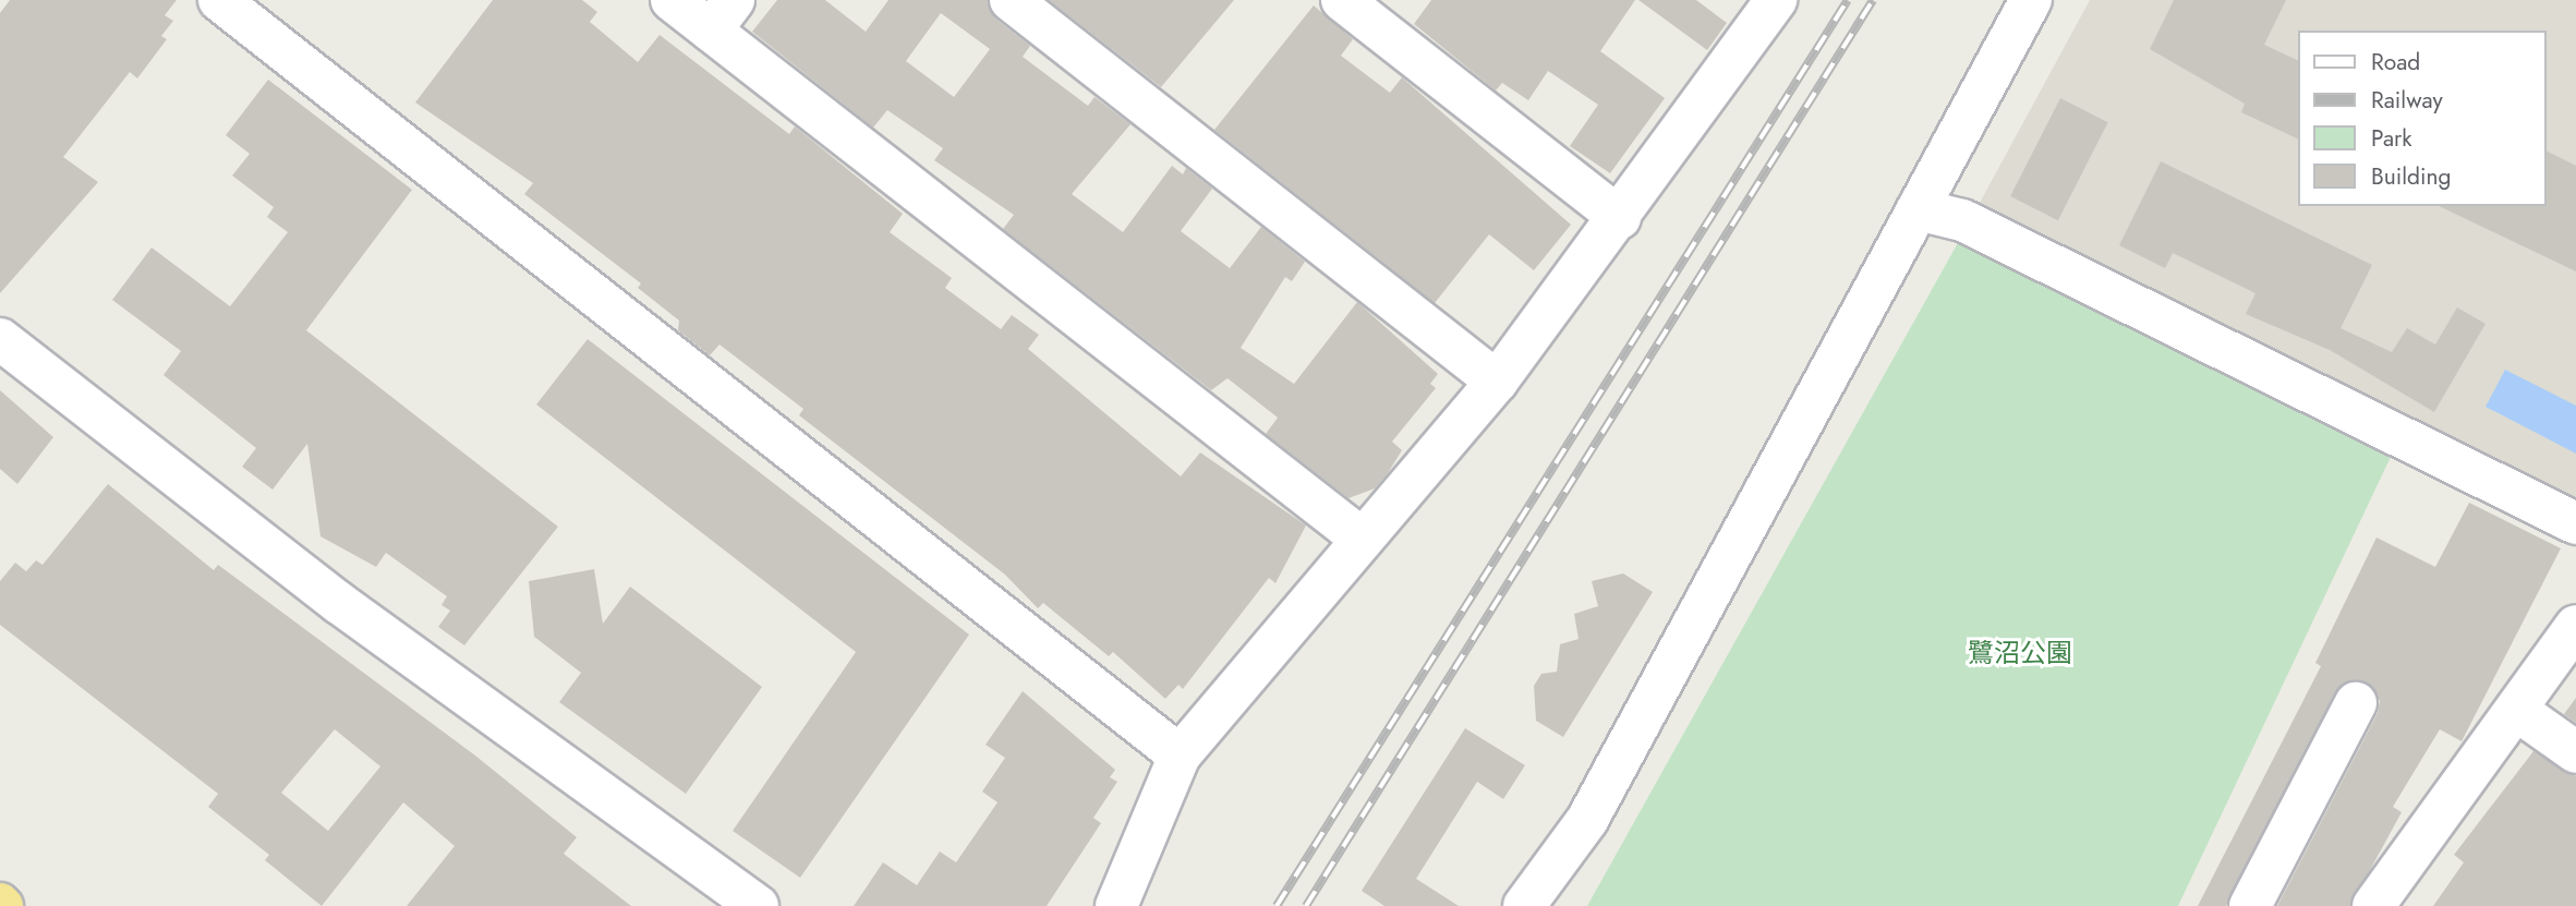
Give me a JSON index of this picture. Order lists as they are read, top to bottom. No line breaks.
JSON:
{"parks":["鷺沼公園"],"legend":["Road","Railway","Park","Building"]}
